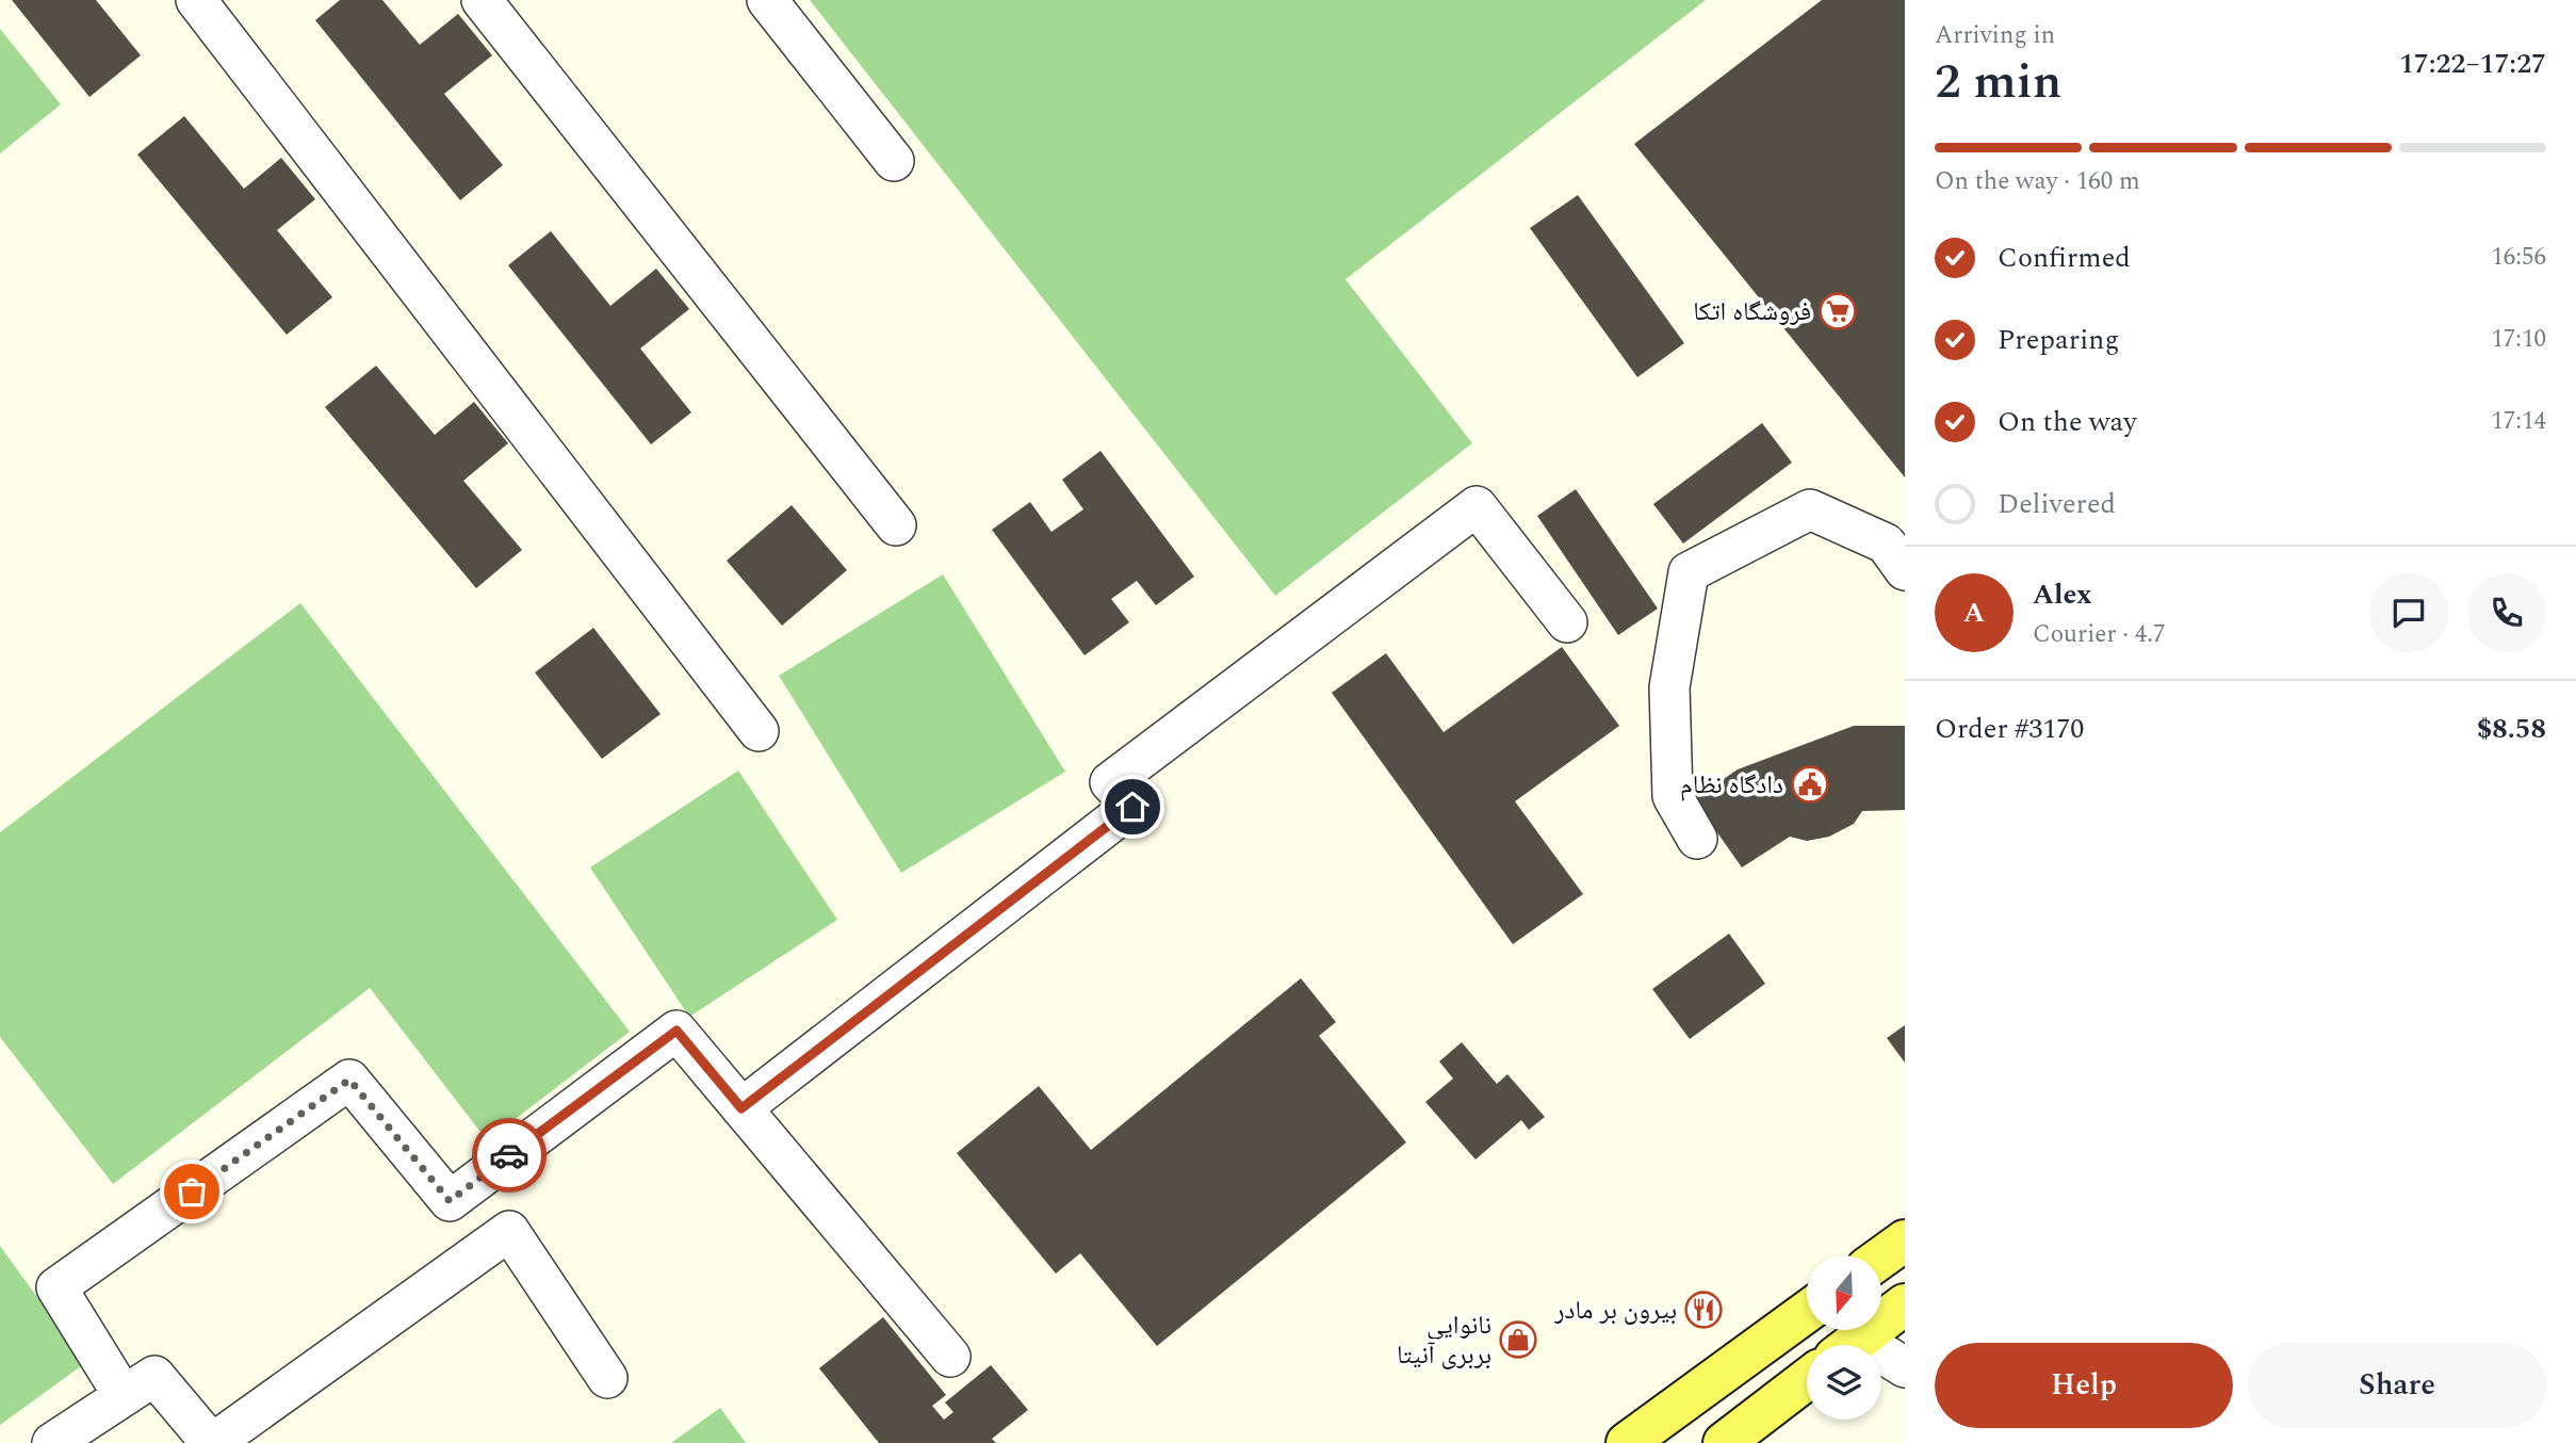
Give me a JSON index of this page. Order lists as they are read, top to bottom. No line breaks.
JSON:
{"places":{"supermarket":["فروشگاه اتکا"],"public building":["دادگاه نظام"],"restaurant":["بیرون بر مادر"],"shop":["نانوایی بربری آنیتا"]},"north":"bottom","page":{"heading":["2 min","Arriving in","17:22–17:27"],"panel":["Alex","Courier · 4.7","Order #3170","$8.58"],"bar":"On the way · 160 m","list":[["Confirmed","16:56"],["Preparing","17:10"],["On the way","17:14"],"Delivered"],"round":"A","buttons":["Help","Share"]}}
